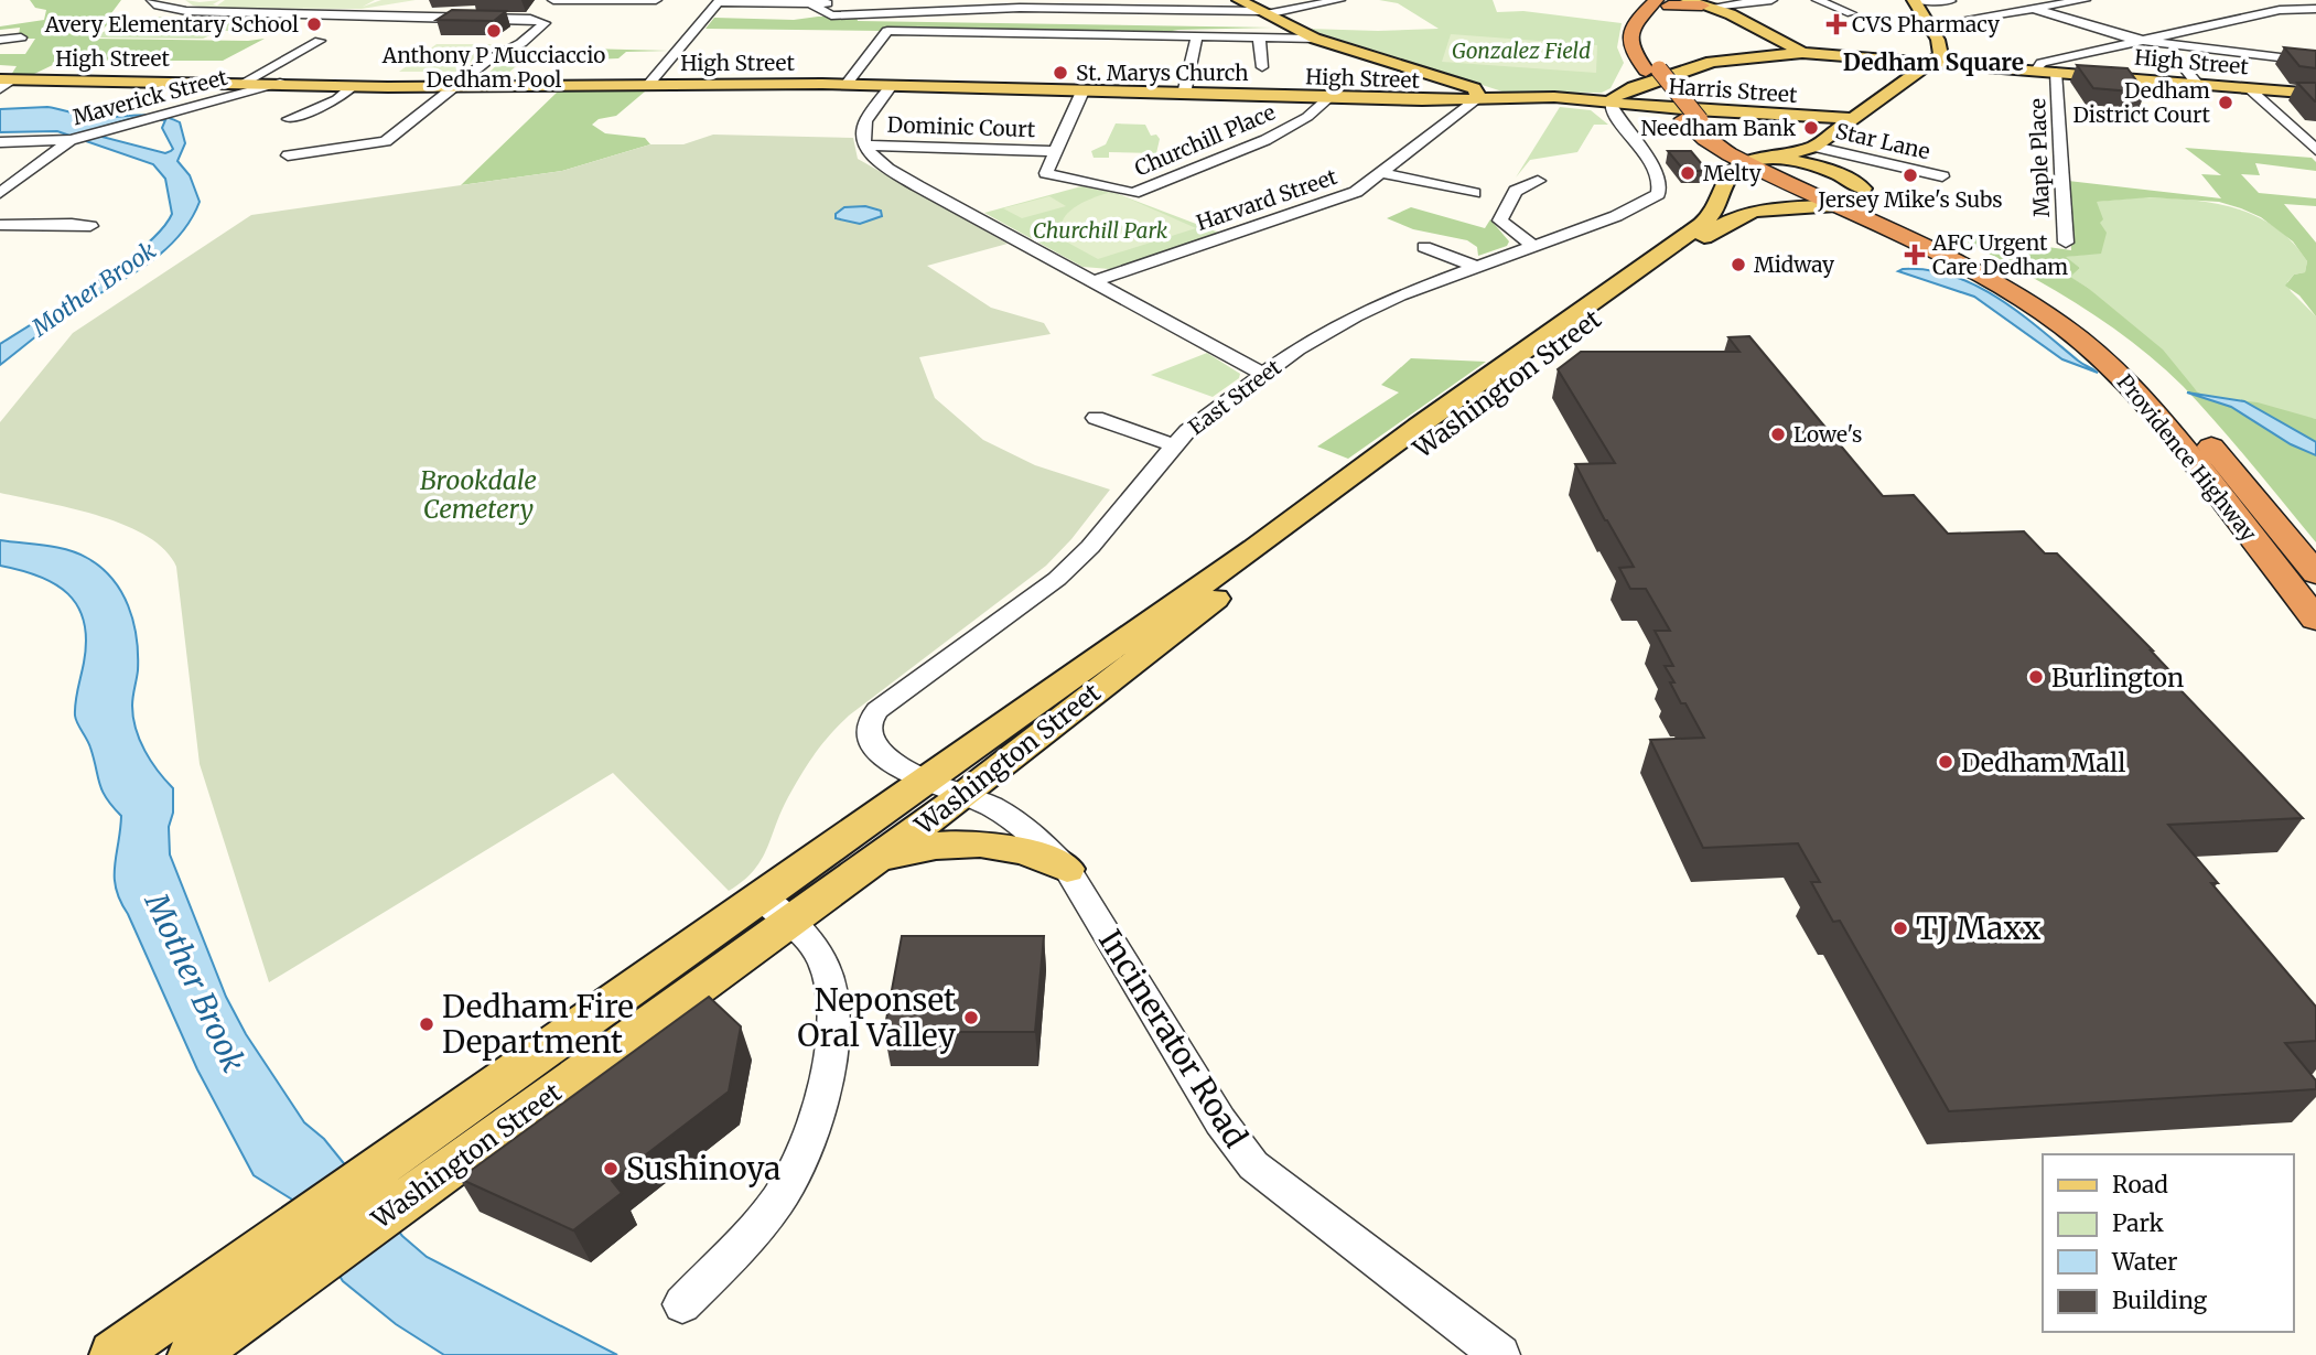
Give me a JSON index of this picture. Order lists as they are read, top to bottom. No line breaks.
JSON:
{"streets":{"highway":["Providence Highway"],"main road":["High Street","Harris Street","Washington Street"],"street":["Maverick Street","Dominic Court","Churchill Place","Star Lane","Maple Place","Harvard Street","East Street","Incinerator Road"]},"crossings":[["High Street","Harris Street"],["High Street","Maverick Street"],["High Street","Churchill Place"],["High Street","Maple Place"],["High Street","Harvard Street"],["High Street","East Street"],["Harris Street","East Street"],["Dominic Court","Churchill Place"],["Washington Street","East Street"],["Washington Street","Providence Highway"],["Washington Street","Incinerator Road"],["East Street","Incinerator Road"]],"districts":["Dedham Square"],"water":["Mother Brook"],"parks":["Gonzalez Field","Churchill Park","Brookdale Cemetery"],"places":{"other":["Avery Elementary School","Anthony P Mucciaccio Dedham Pool","St. Marys Church","Dedham District Court","Needham Bank","Melty","Jersey Mike's Subs","Midway","Lowe's","Burlington","Dedham Mall","TJ Maxx","Neponset Oral Valley","Dedham Fire Department","Sushinoya"],"health":["CVS Pharmacy","AFC Urgent Care Dedham"]},"legend":["Road","Park","Water","Building"]}
